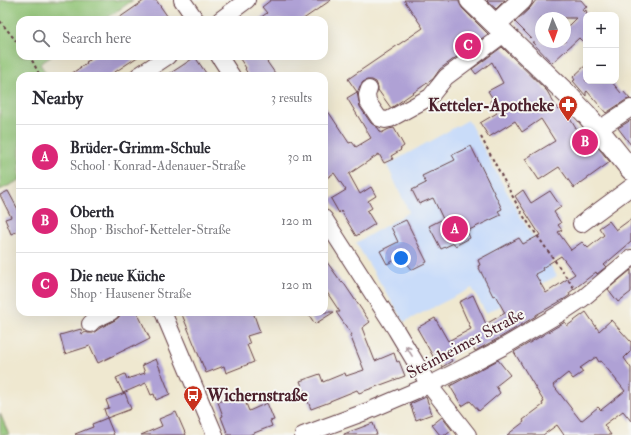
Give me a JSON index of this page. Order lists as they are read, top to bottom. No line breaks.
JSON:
{"streets":{"street":["Steinheimer Straße"]},"places":{"pharmacy":["Ketteler-Apotheke"],"bus stop":["Wichernstraße"]},"north":"bottom","page":{"map_buttons":["+","−"],"search":"Search here","pins":["C","B","A"],"heading":["Nearby","3 results"],"list":[{"mark":"A","name":"Brüder-Grimm-Schule","note":"School · Konrad-Adenauer-Straße","value":"30 m"},{"mark":"B","name":"Oberth","note":"Shop · Bischof-Ketteler-Straße","value":"120 m"},{"mark":"C","name":"Die neue Küche","note":"Shop · Hausener Straße","value":"120 m"}]}}
